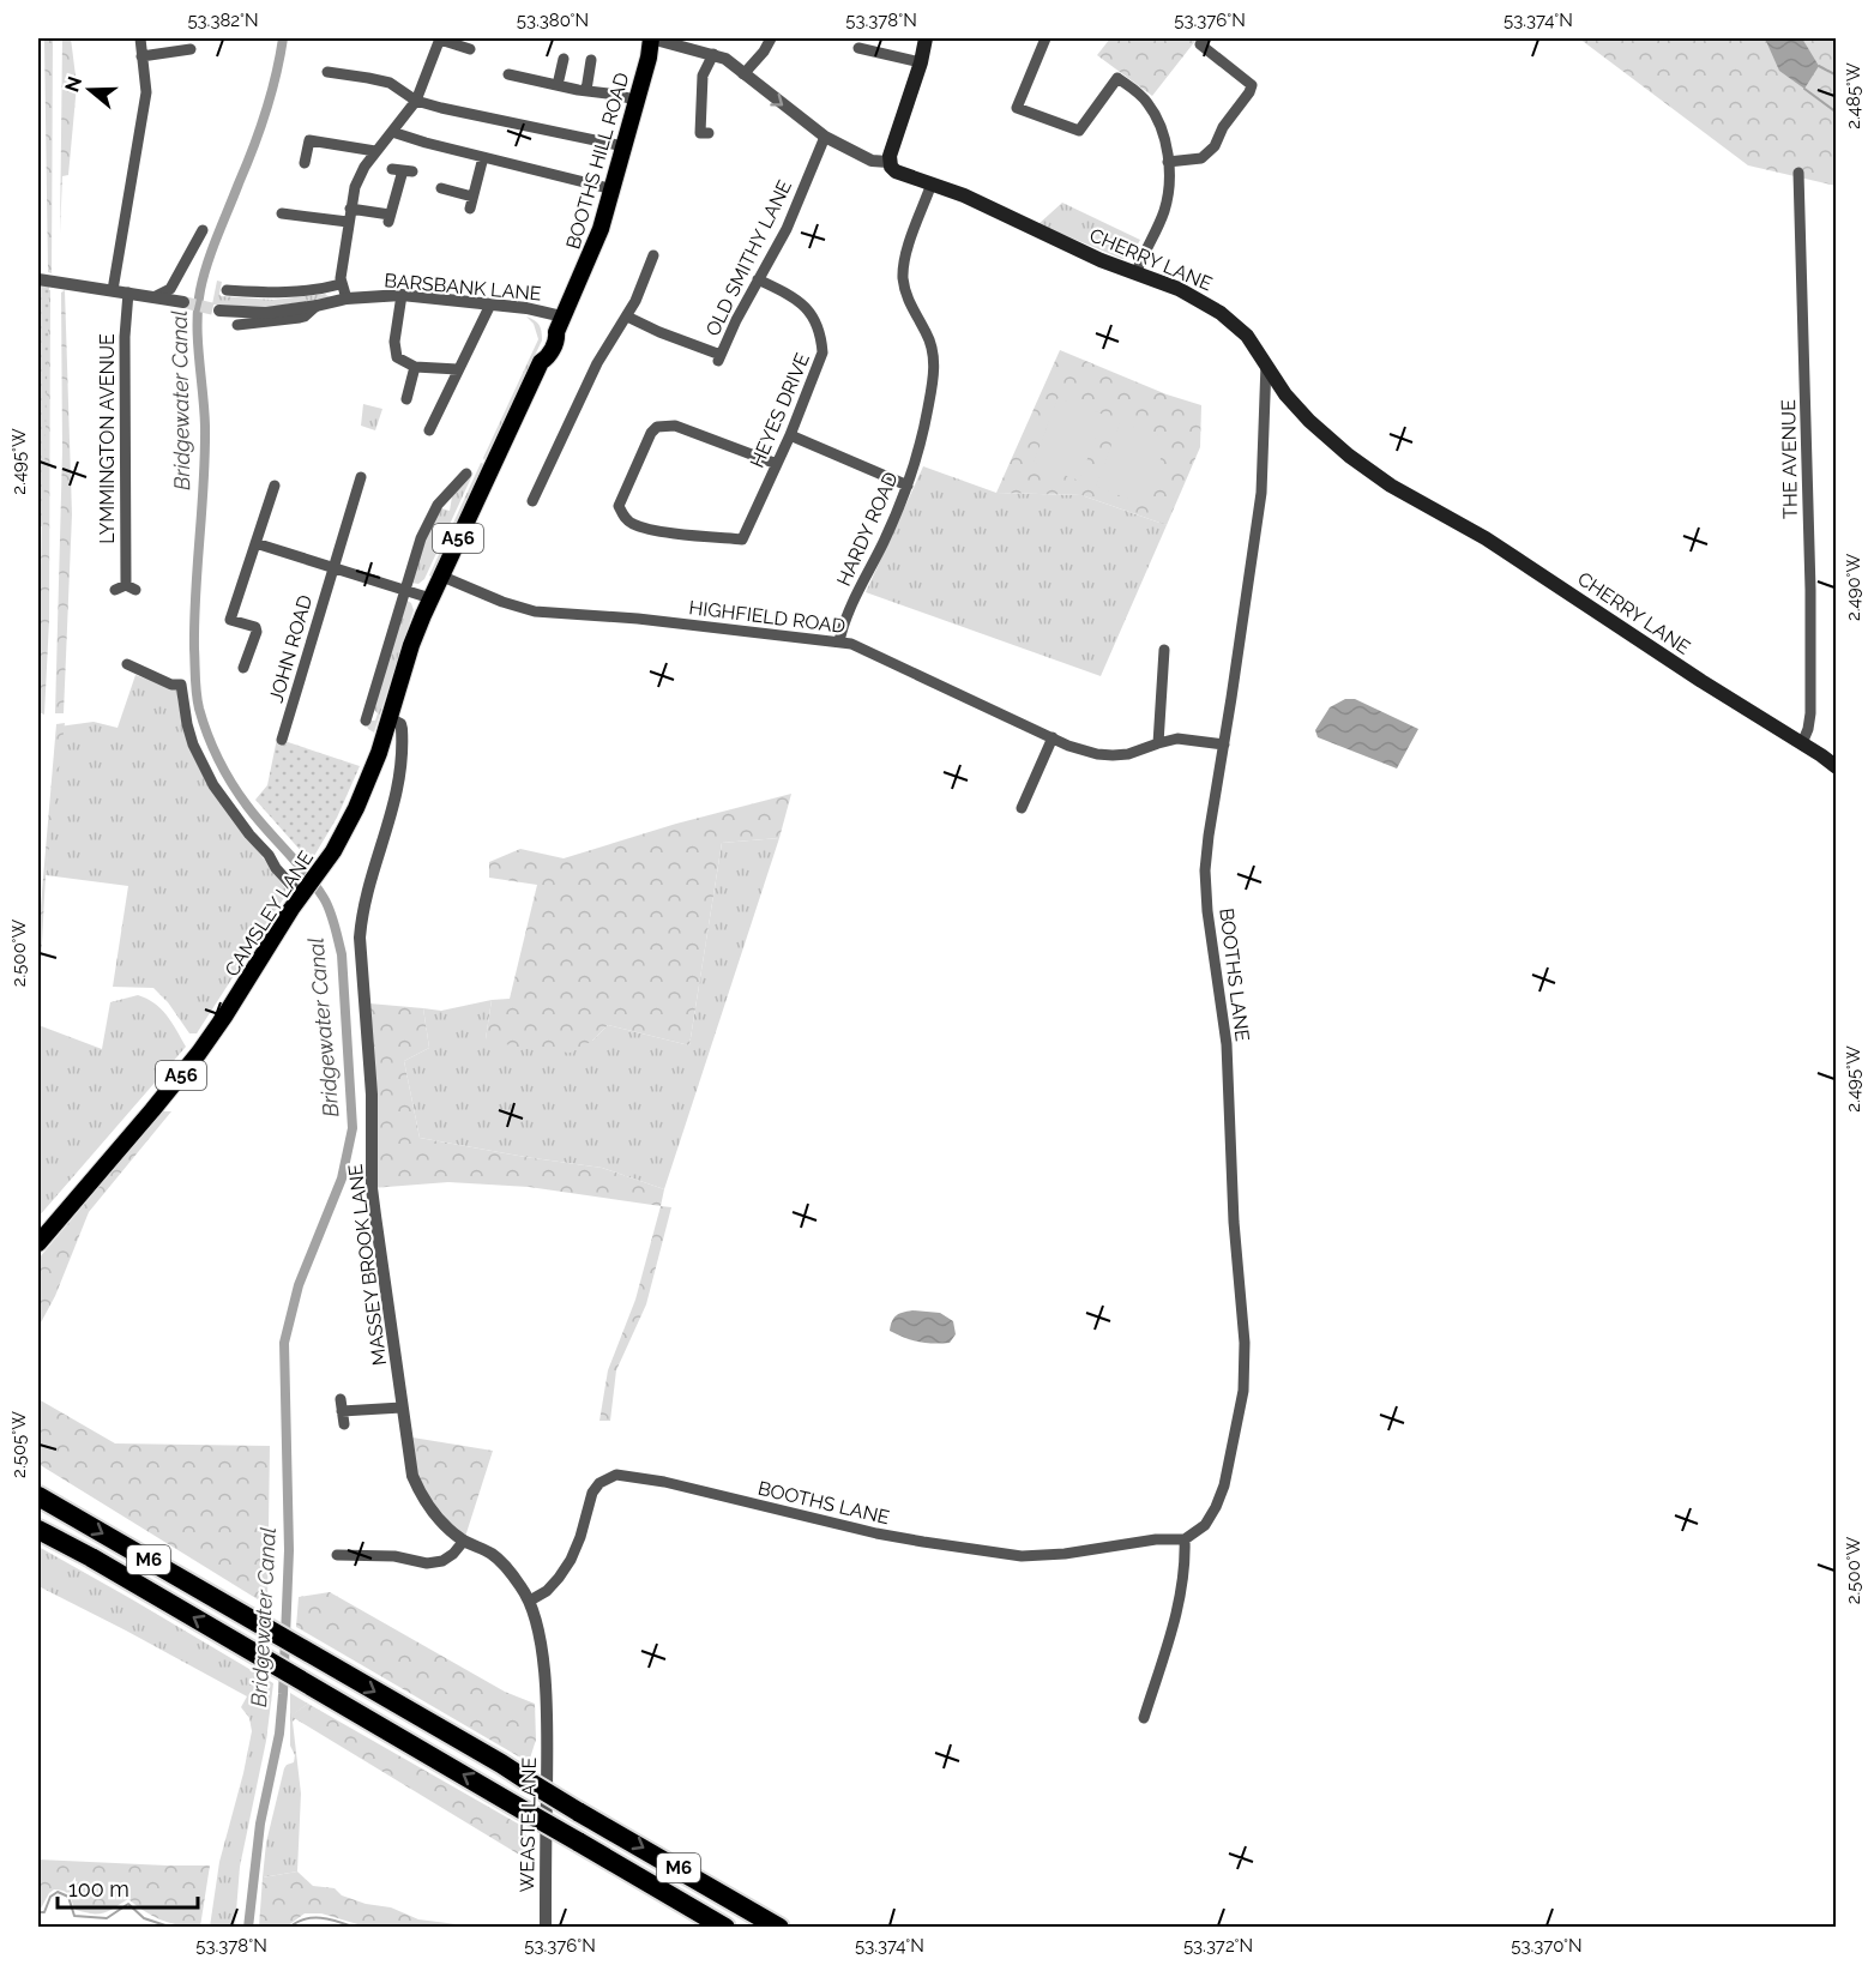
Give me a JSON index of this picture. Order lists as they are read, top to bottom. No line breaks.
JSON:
{"streets":{"highway":["M6"],"main road":["BOOTHS HILL ROAD","CHERRY LANE","A56","CAMSLEY LANE"],"street":["OLD SMITHY LANE","BARSBANK LANE","HEYES DRIVE","LYMMINGTON AVENUE","THE AVENUE","HARDY ROAD","HIGHFIELD ROAD","JOHN ROAD","BOOTHS LANE","MASSEY BROOK LANE","WEASTE LANE"]},"crossings":[["BOOTHS HILL ROAD","CHERRY LANE"],["BOOTHS HILL ROAD","BARSBANK LANE"],["BOOTHS HILL ROAD","HIGHFIELD ROAD"],["BOOTHS HILL ROAD","CAMSLEY LANE"],["BOOTHS HILL ROAD","MASSEY BROOK LANE"],["OLD SMITHY LANE","CHERRY LANE"],["OLD SMITHY LANE","HEYES DRIVE"],["CHERRY LANE","THE AVENUE"],["CHERRY LANE","HARDY ROAD"],["CHERRY LANE","BOOTHS LANE"],["HARDY ROAD","HIGHFIELD ROAD"],["HIGHFIELD ROAD","BOOTHS LANE"],["CAMSLEY LANE","MASSEY BROOK LANE"],["BOOTHS LANE","MASSEY BROOK LANE"],["MASSEY BROOK LANE","WEASTE LANE"]],"water":["Bridgewater Canal"],"scale_bar":"100 m","north":"left","coordinates":["53.382°N","53.380°N","53.378°N","53.376°N","53.374°N","2.485°W","2.495°W","2.490°W","2.500°W","2.505°W","53.372°N","53.370°N"]}
